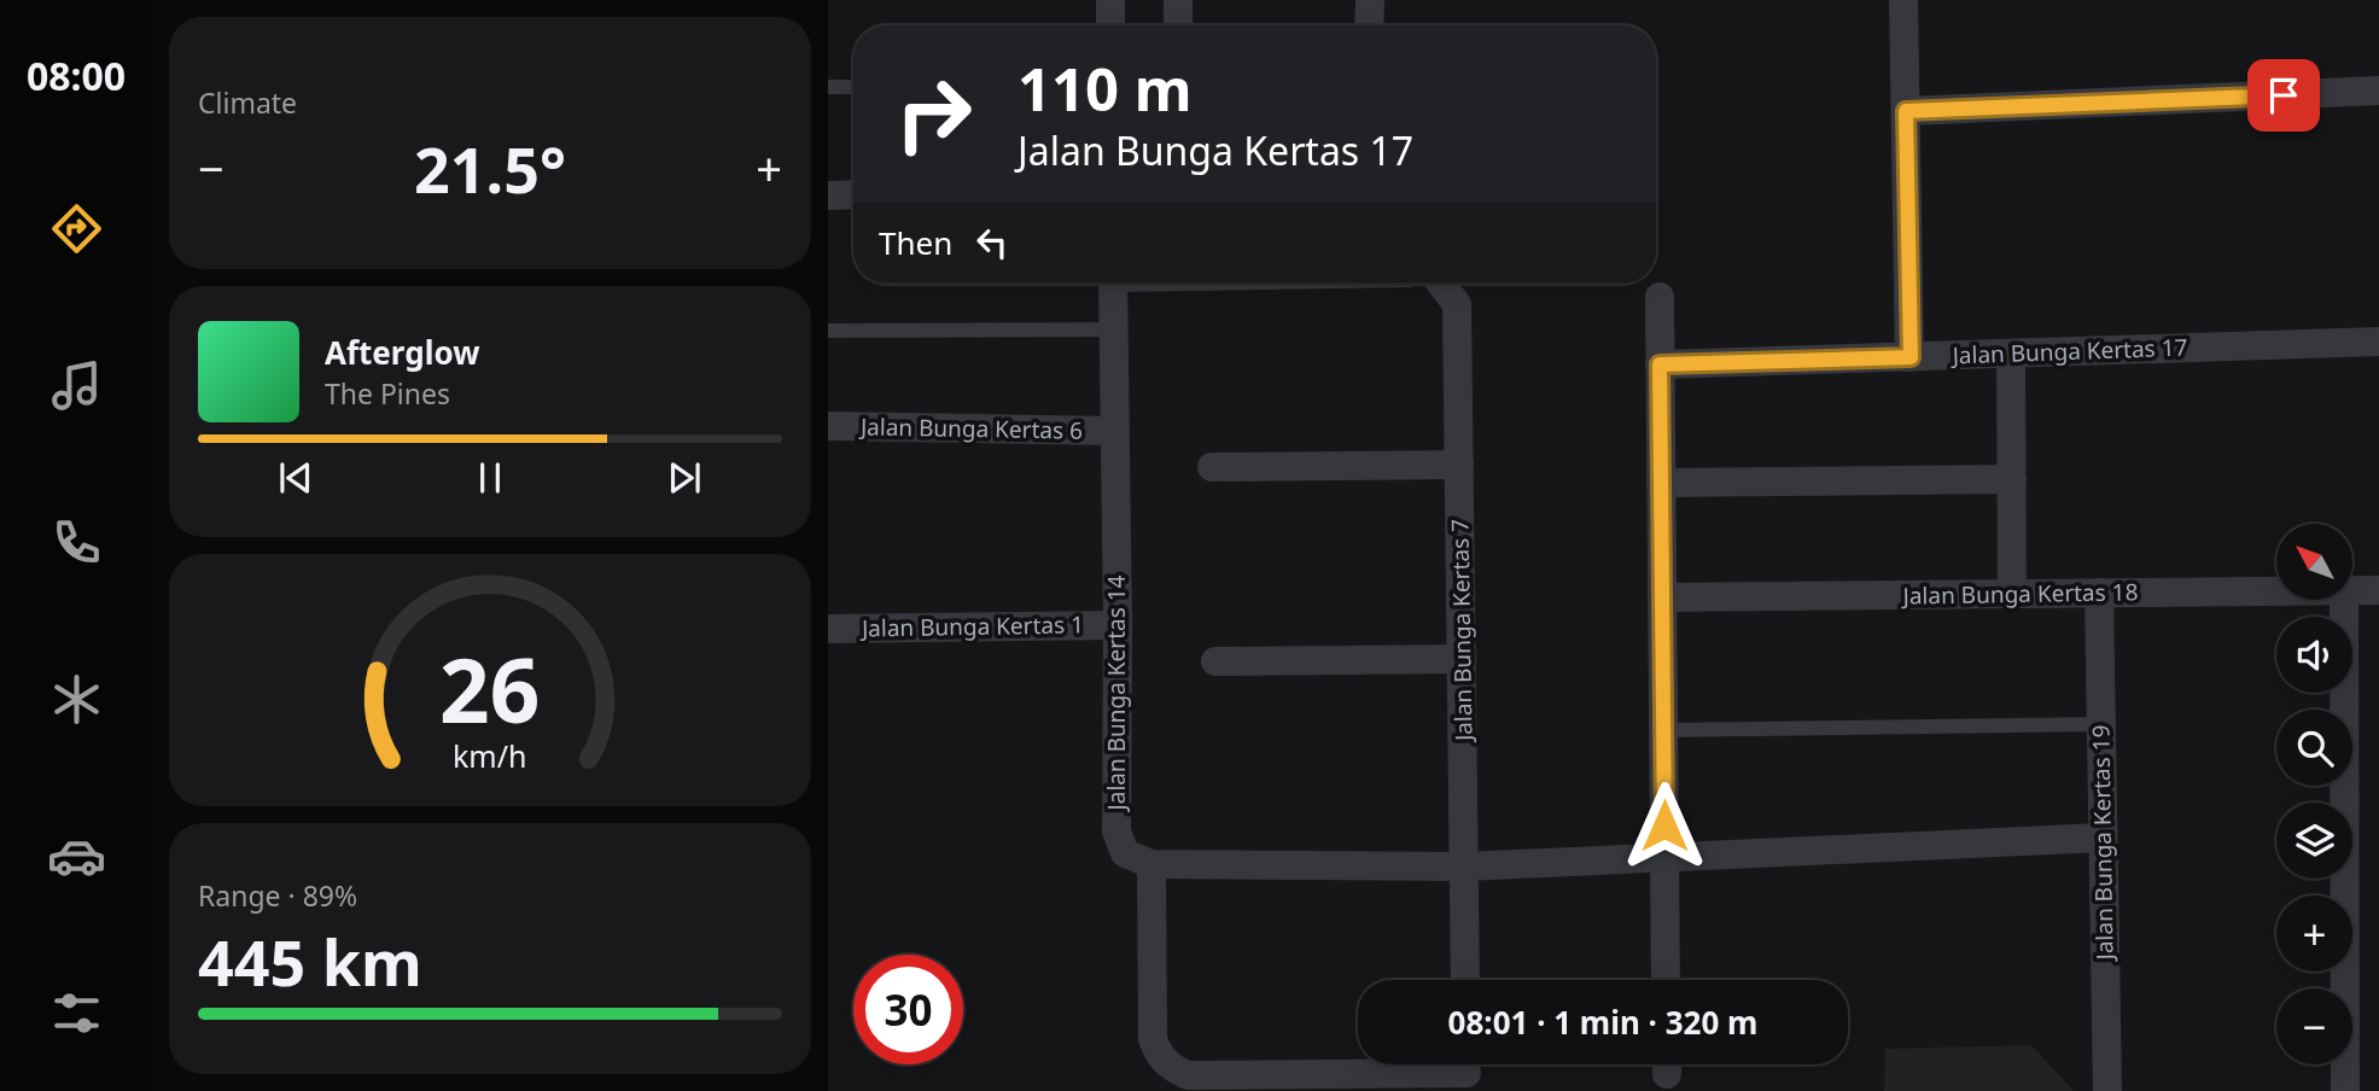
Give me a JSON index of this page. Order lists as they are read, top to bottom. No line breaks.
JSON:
{"streets":{"street":["Jalan Bunga Kertas 17","Jalan Bunga Kertas 6","Jalan Bunga Kertas 18","Jalan Bunga Kertas 1","Jalan Bunga Kertas 7","Jalan Bunga Kertas 14","Jalan Bunga Kertas 19"]},"crossings":[["Jalan Bunga Kertas 6","Jalan Bunga Kertas 14"],["Jalan Bunga Kertas 18","Jalan Bunga Kertas 19"],["Jalan Bunga Kertas 1","Jalan Bunga Kertas 14"]],"north":"top left","page":{"tabs":"08:00","tile":["Climate",["Range · 89%","445 km"]],"turn":["110 m","Jalan Bunga Kertas 17"],"heat":["−","21.5°","+"],"then":"Then","song":["Afterglow","The Pines"],"map_buttons":["+","−"],"limit":"30","trip":"08:01 · 1 min · 320 m","gauge":["26","km/h"]}}
